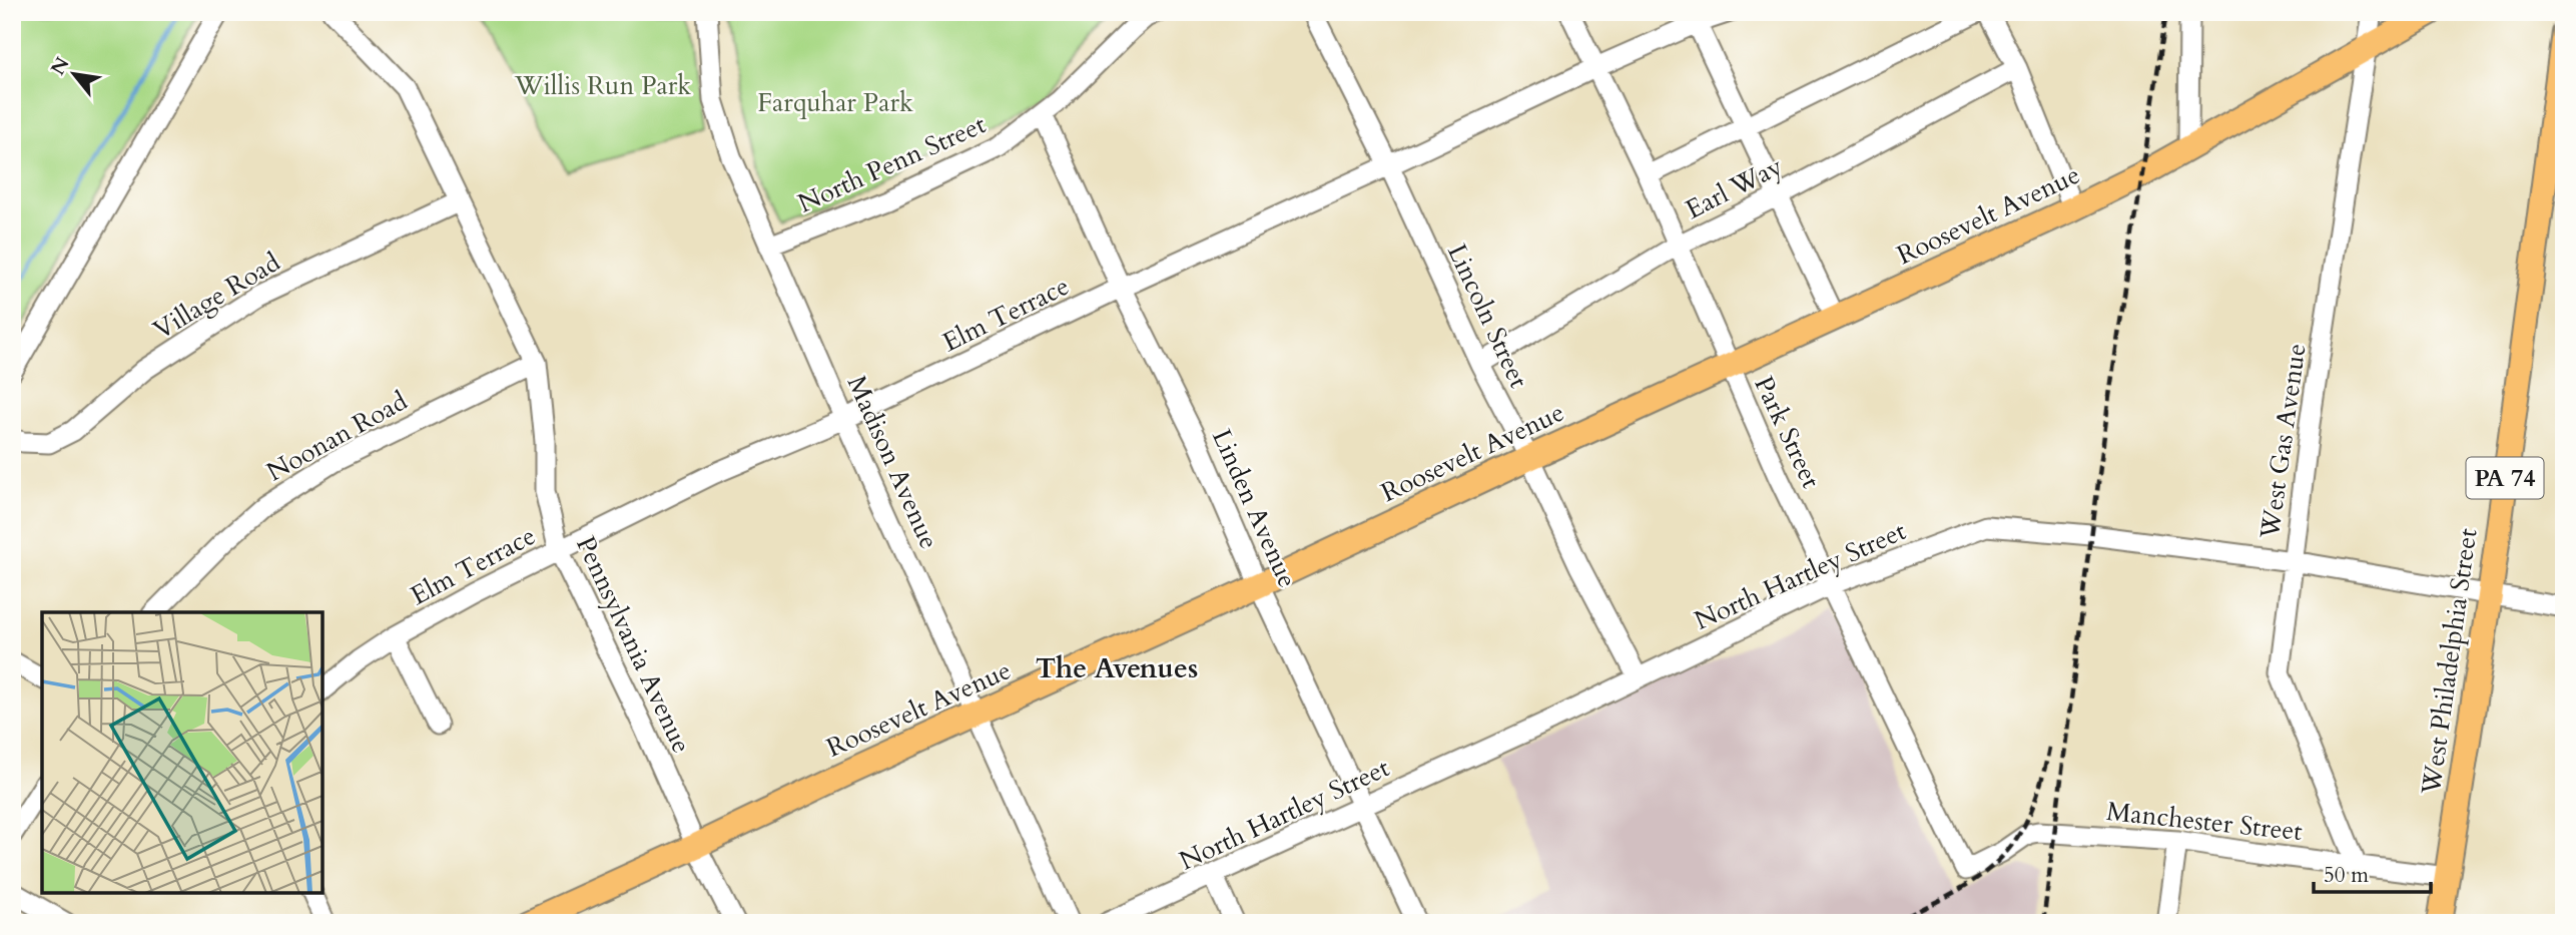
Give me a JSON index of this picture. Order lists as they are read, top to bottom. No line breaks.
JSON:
{"streets":{"main road":["Roosevelt Avenue","PA 74","West Philadelphia Street"],"street":["North Penn Street","Earl Way","Village Road","Elm Terrace","Lincoln Street","Park Street","Noonan Road","West Gas Avenue","Madison Avenue","Linden Avenue","North Hartley Street","Pennsylvania Avenue","Manchester Street"]},"crossings":[["North Penn Street","Madison Avenue"],["North Penn Street","Linden Avenue"],["Earl Way","Lincoln Street"],["Earl Way","Park Street"],["Roosevelt Avenue","Lincoln Street"],["Roosevelt Avenue","Park Street"],["Roosevelt Avenue","West Gas Avenue"],["Roosevelt Avenue","Madison Avenue"],["Roosevelt Avenue","Linden Avenue"],["Roosevelt Avenue","Pennsylvania Avenue"],["Village Road","Pennsylvania Avenue"],["Elm Terrace","Lincoln Street"],["Elm Terrace","Park Street"],["Elm Terrace","Madison Avenue"],["Elm Terrace","Linden Avenue"],["Elm Terrace","Pennsylvania Avenue"],["Lincoln Street","North Hartley Street"],["Park Street","North Hartley Street"],["Park Street","Manchester Street"],["Noonan Road","Pennsylvania Avenue"],["West Gas Avenue","North Hartley Street"],["West Gas Avenue","Manchester Street"],["Linden Avenue","North Hartley Street"],["North Hartley Street","West Philadelphia Street"],["West Philadelphia Street","Manchester Street"]],"districts":["The Avenues"],"parks":["Willis Run Park","Farquhar Park"],"scale_bar":"50 m","north":"top left"}
